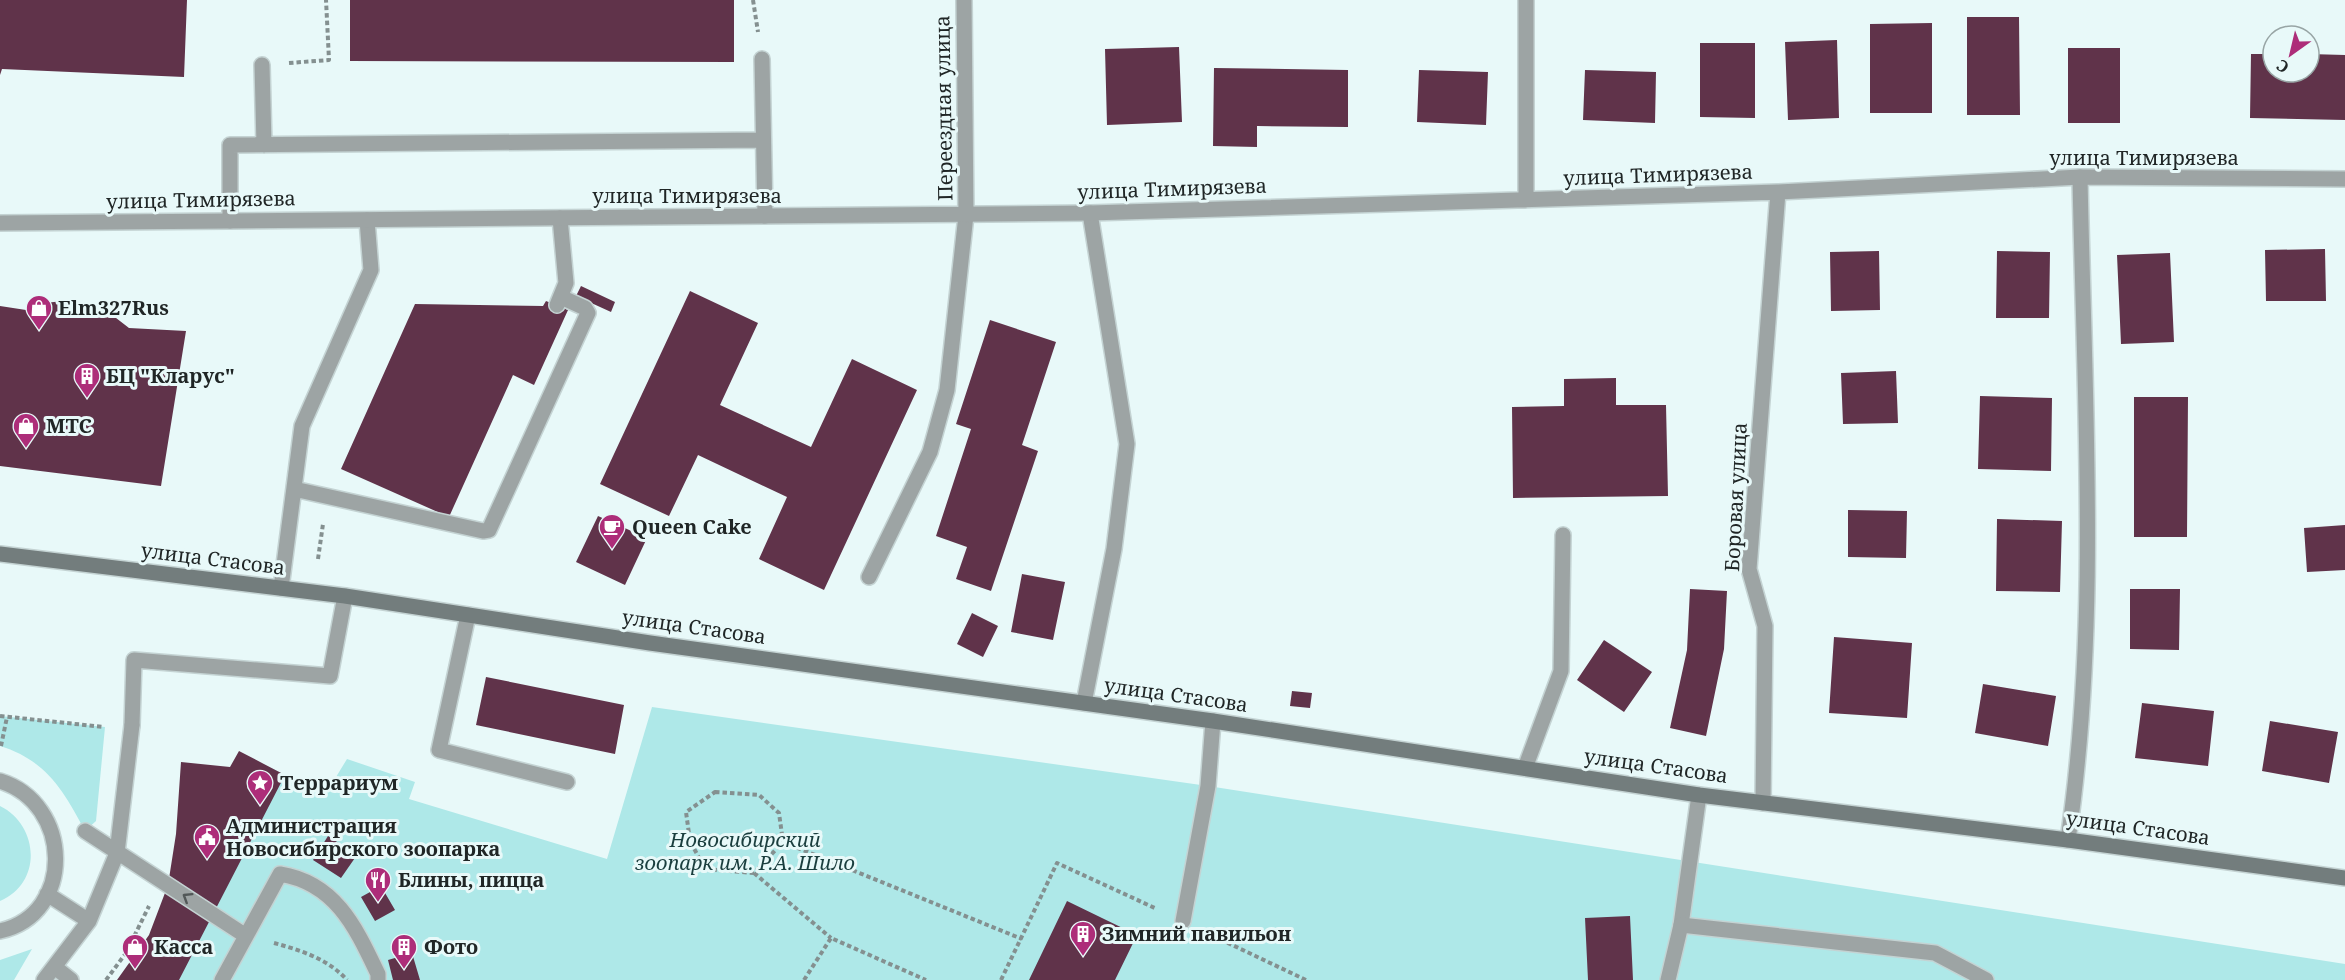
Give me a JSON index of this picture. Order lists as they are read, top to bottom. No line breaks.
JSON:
{"streets":{"street":["Переездная улица","улица Тимирязева","Боровая улица","улица Стасова"]},"crossings":[["Переездная улица","улица Тимирязева"],["улица Тимирязева","Боровая улица"],["Боровая улица","улица Стасова"]],"parks":["Новосибирский зоопарк им. Р.А. Шило"],"places":{"shop":["Elm327Rus","МТС","Касса"],"building":["БЦ \"Кларус\"","Зимний павильон","Фото"],"cafe":["Queen Cake"],"place":["Террариум"],"public building":["Администрация Новосибирского зоопарка"],"restaurant":["Блины, пицца"]},"north":"bottom left"}
